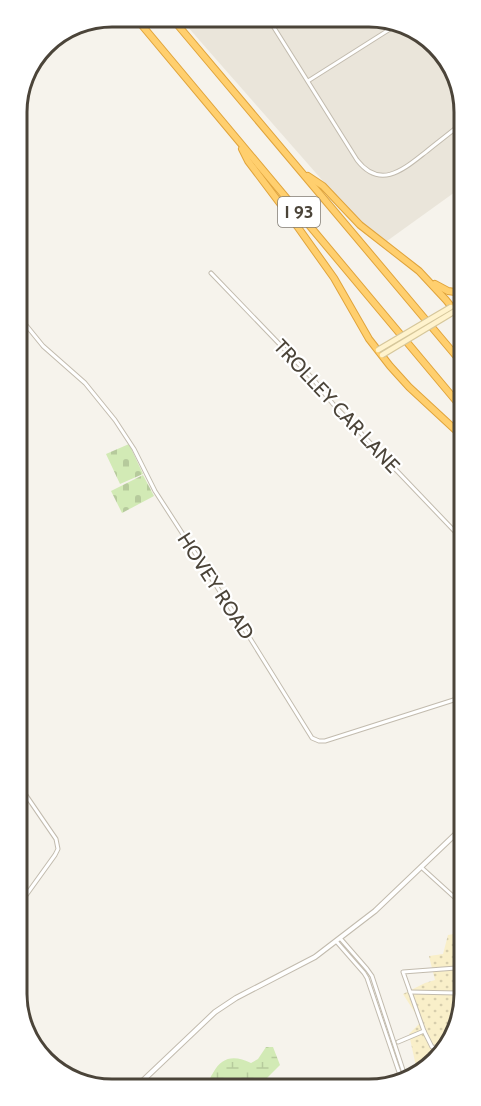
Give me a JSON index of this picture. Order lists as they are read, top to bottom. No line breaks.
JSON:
{"streets":{"highway":["I 93"],"street":["TROLLEY CAR LANE","HOVEY ROAD"]}}
